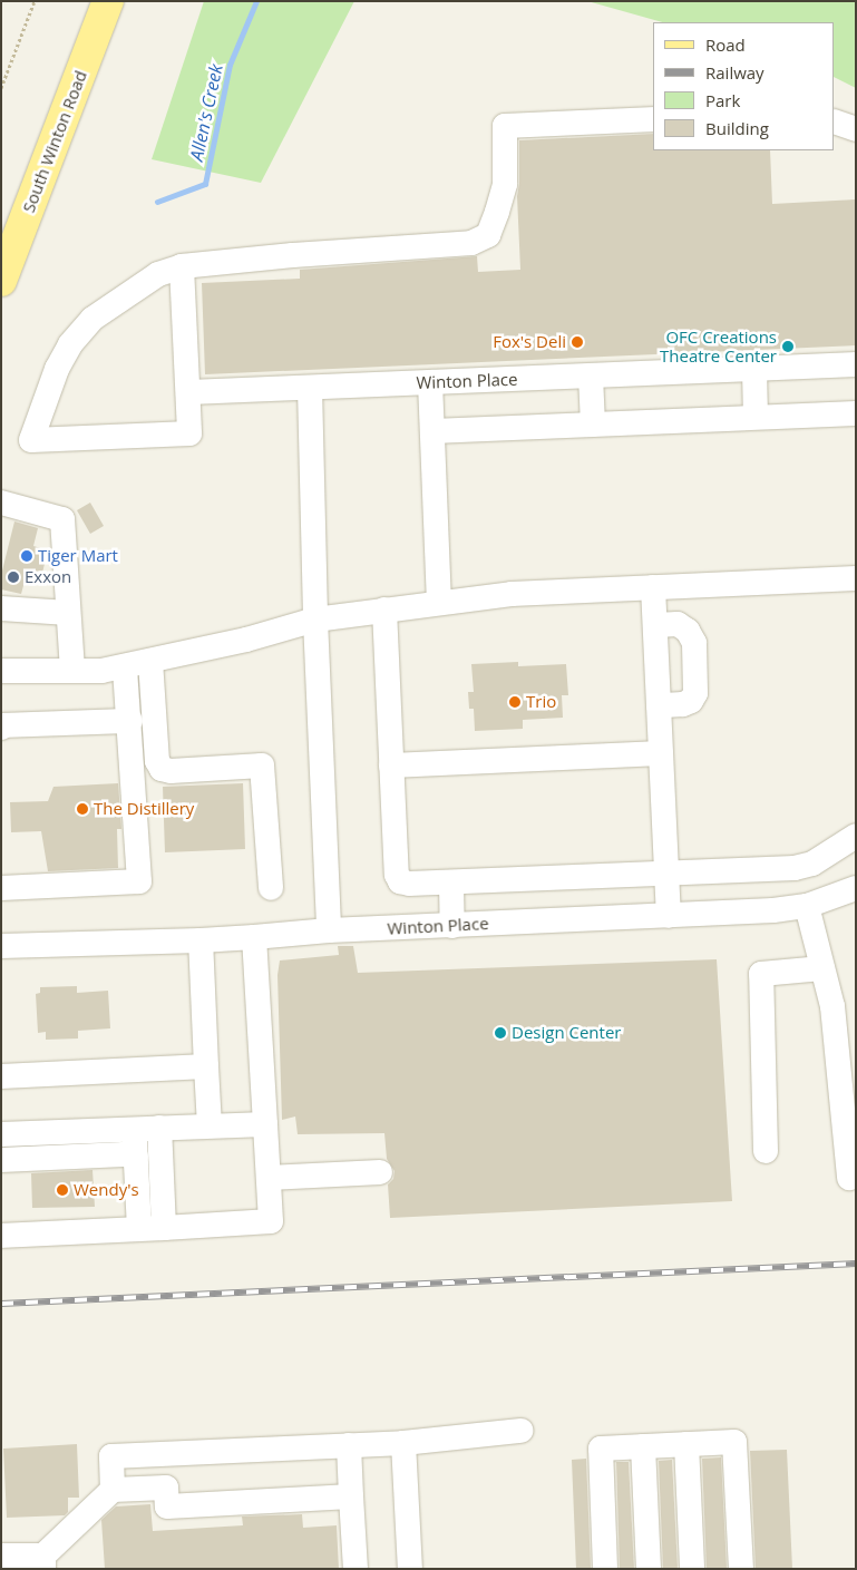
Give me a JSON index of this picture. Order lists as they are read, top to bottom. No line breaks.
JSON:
{"streets":{"main road":["South Winton Road"],"street":["Winton Place"]},"water":["Allen's Creek"],"places":["Fox's Deli","OFC Creations Theatre Center","Tiger Mart","Exxon","Trio","The Distillery","Design Center","Wendy's"],"legend":["Road","Railway","Park","Building"]}
